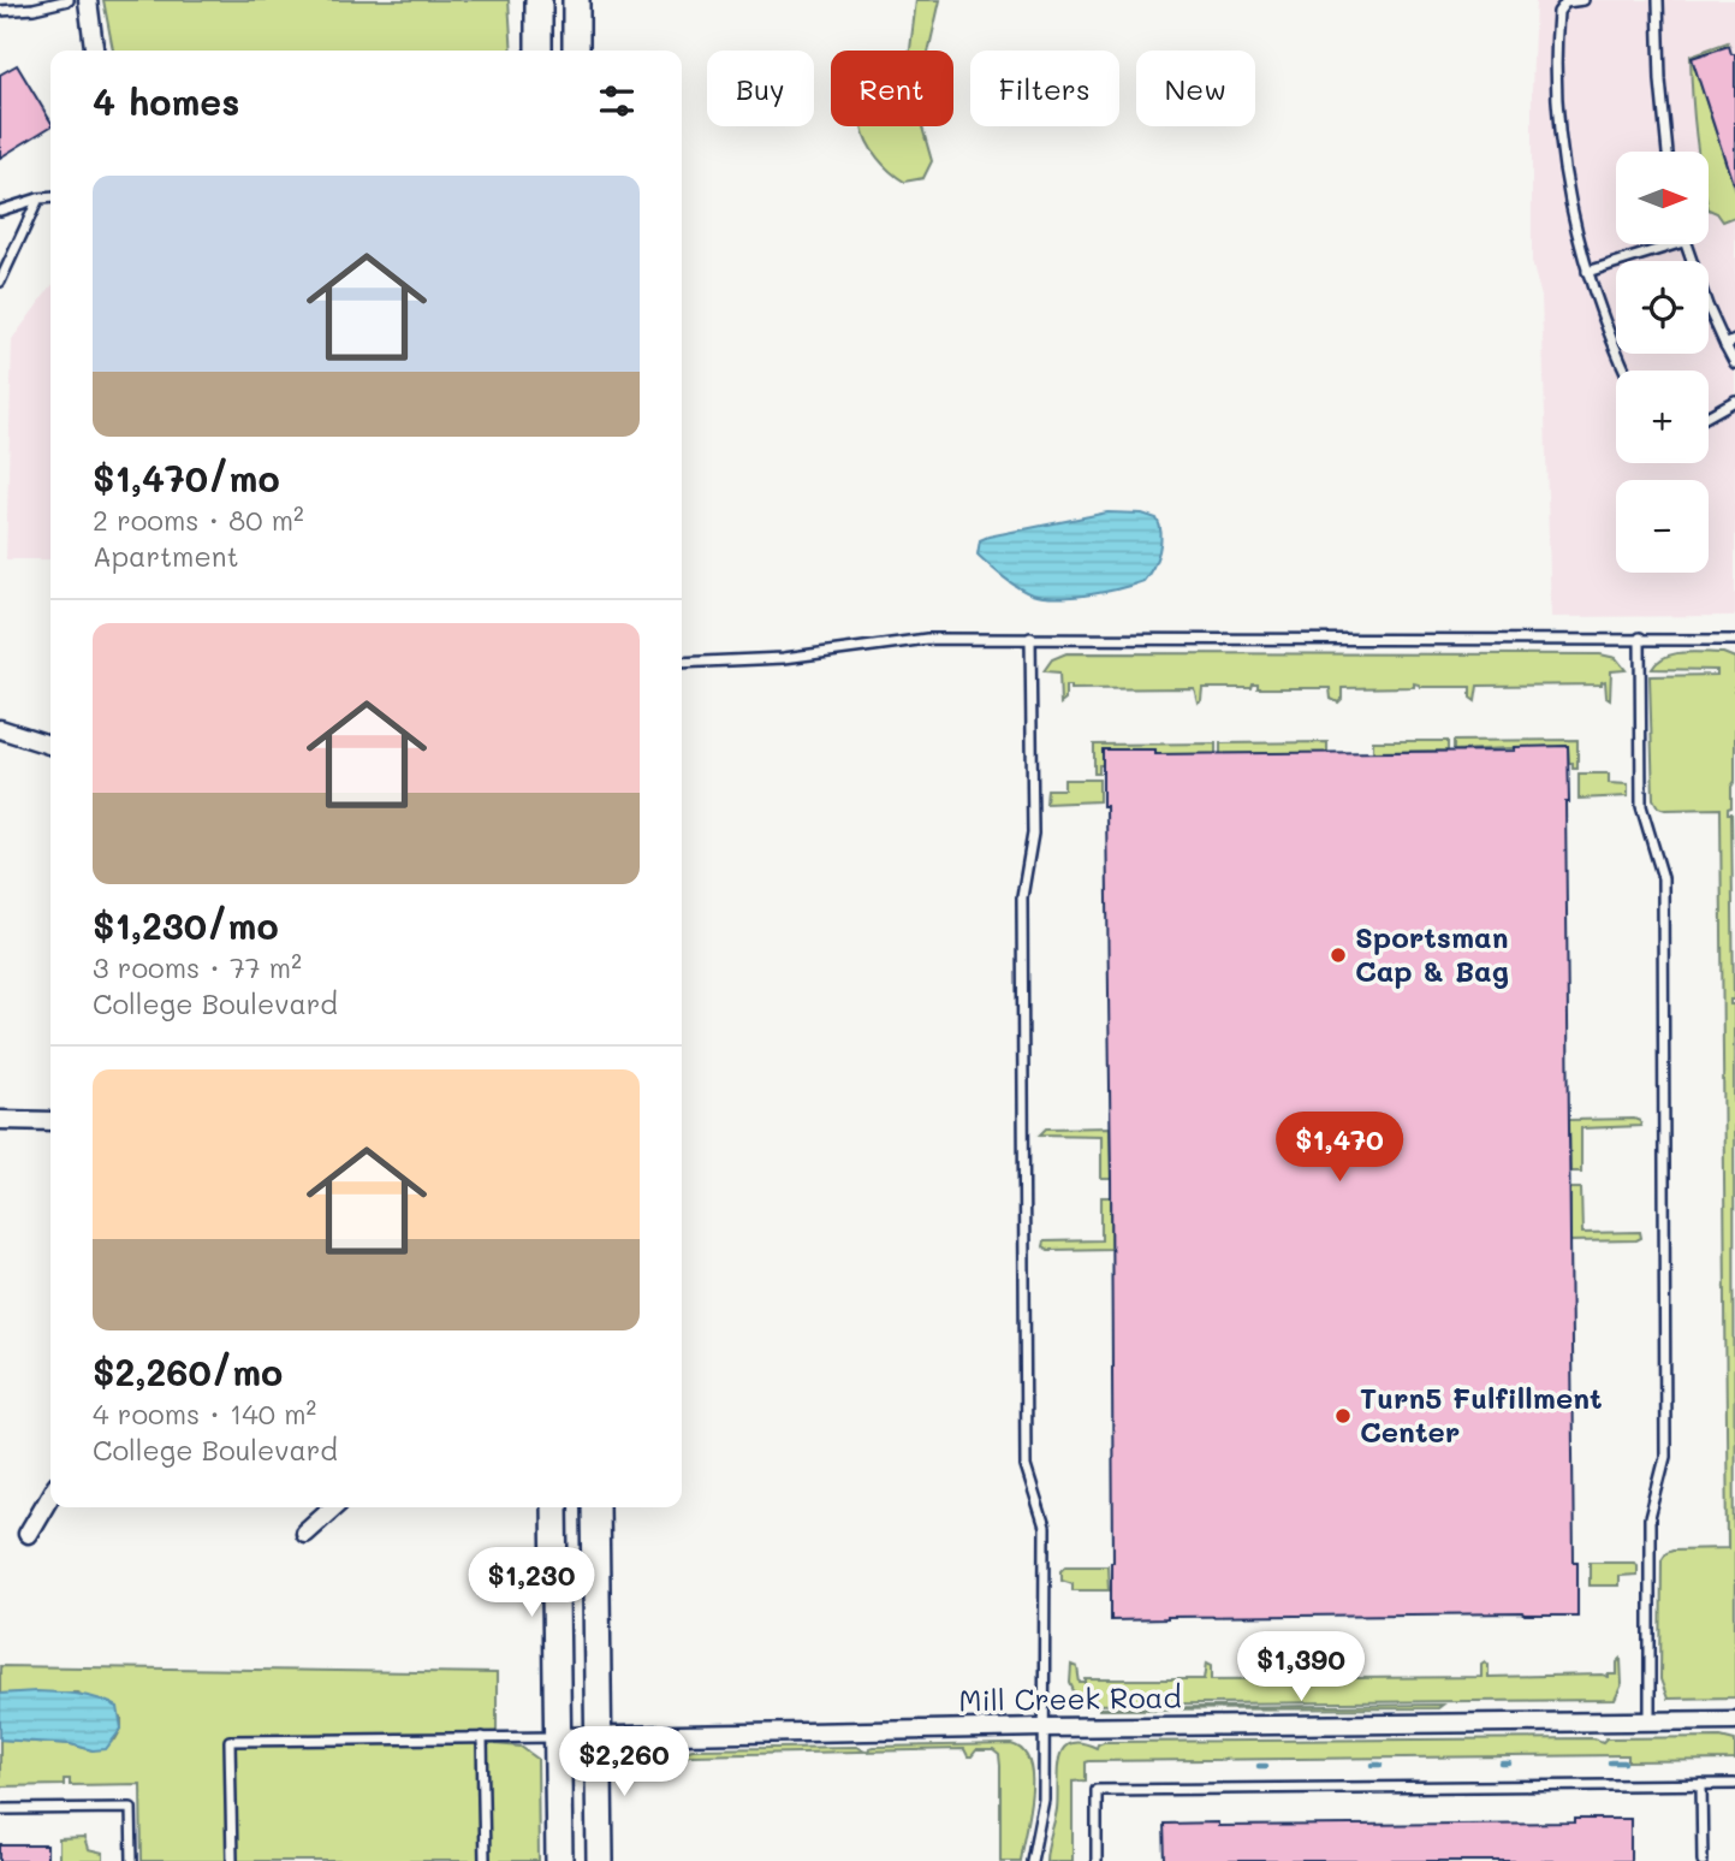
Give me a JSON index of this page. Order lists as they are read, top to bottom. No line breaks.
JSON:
{"streets":{"street":["Mill Creek Road"]},"places":["Sportsman Cap & Bag","Turn5 Fulfillment Center"],"north":"right","page":{"chip":["Buy","Rent","Filters","New"],"heading":"4 homes","map_buttons":["+","−"],"list":[{"name":"$1,470/mo","note":"2 rooms · 80 m² · Apartment"},{"name":"$1,230/mo","note":"3 rooms · 77 m² · College Boulevard"},{"name":"$2,260/mo","note":"4 rooms · 140 m² · College Boulevard"}],"price":["$1,470","$1,230","$1,390","$2,260"]}}
